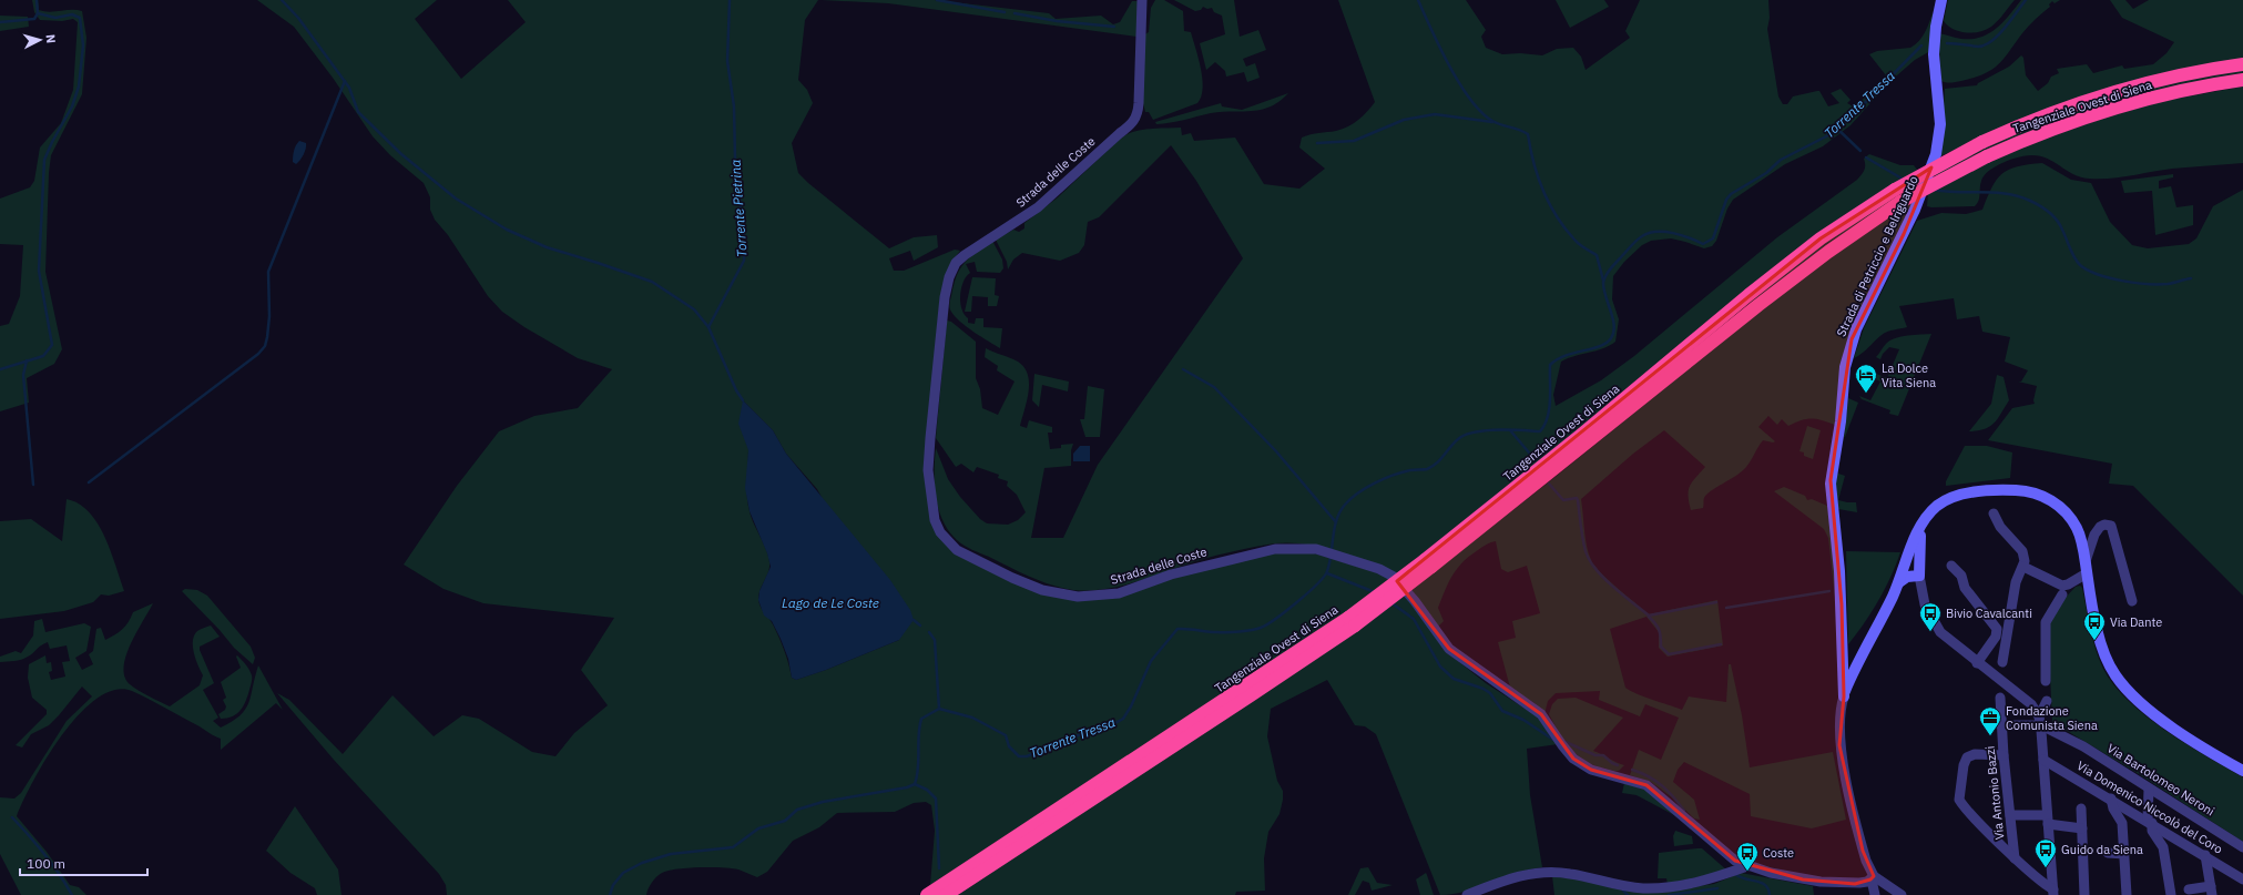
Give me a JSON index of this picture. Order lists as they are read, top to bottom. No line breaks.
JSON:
{"streets":{"highway":["Tangenziale Ovest di Siena"],"street":["Strada delle Coste","Strada di Petriccio e Belriguardo","Via Bartolomeo Neroni","Via Antonio Bazzi","Via Domenico Niccolò del Coro"]},"crossings":[["Strada delle Coste","Strada di Petriccio e Belriguardo"]],"water":["Torrente Tressa","Torrente Pietrina","Lago de Le Coste"],"places":{"hotel":["La Dolce Vita Siena"],"bus stop":["Bivio Cavalcanti","Via Dante","Guido da Siena","Coste"],"office":["Fondazione Comunista Siena"]},"scale_bar":"100 m","north":"right"}
